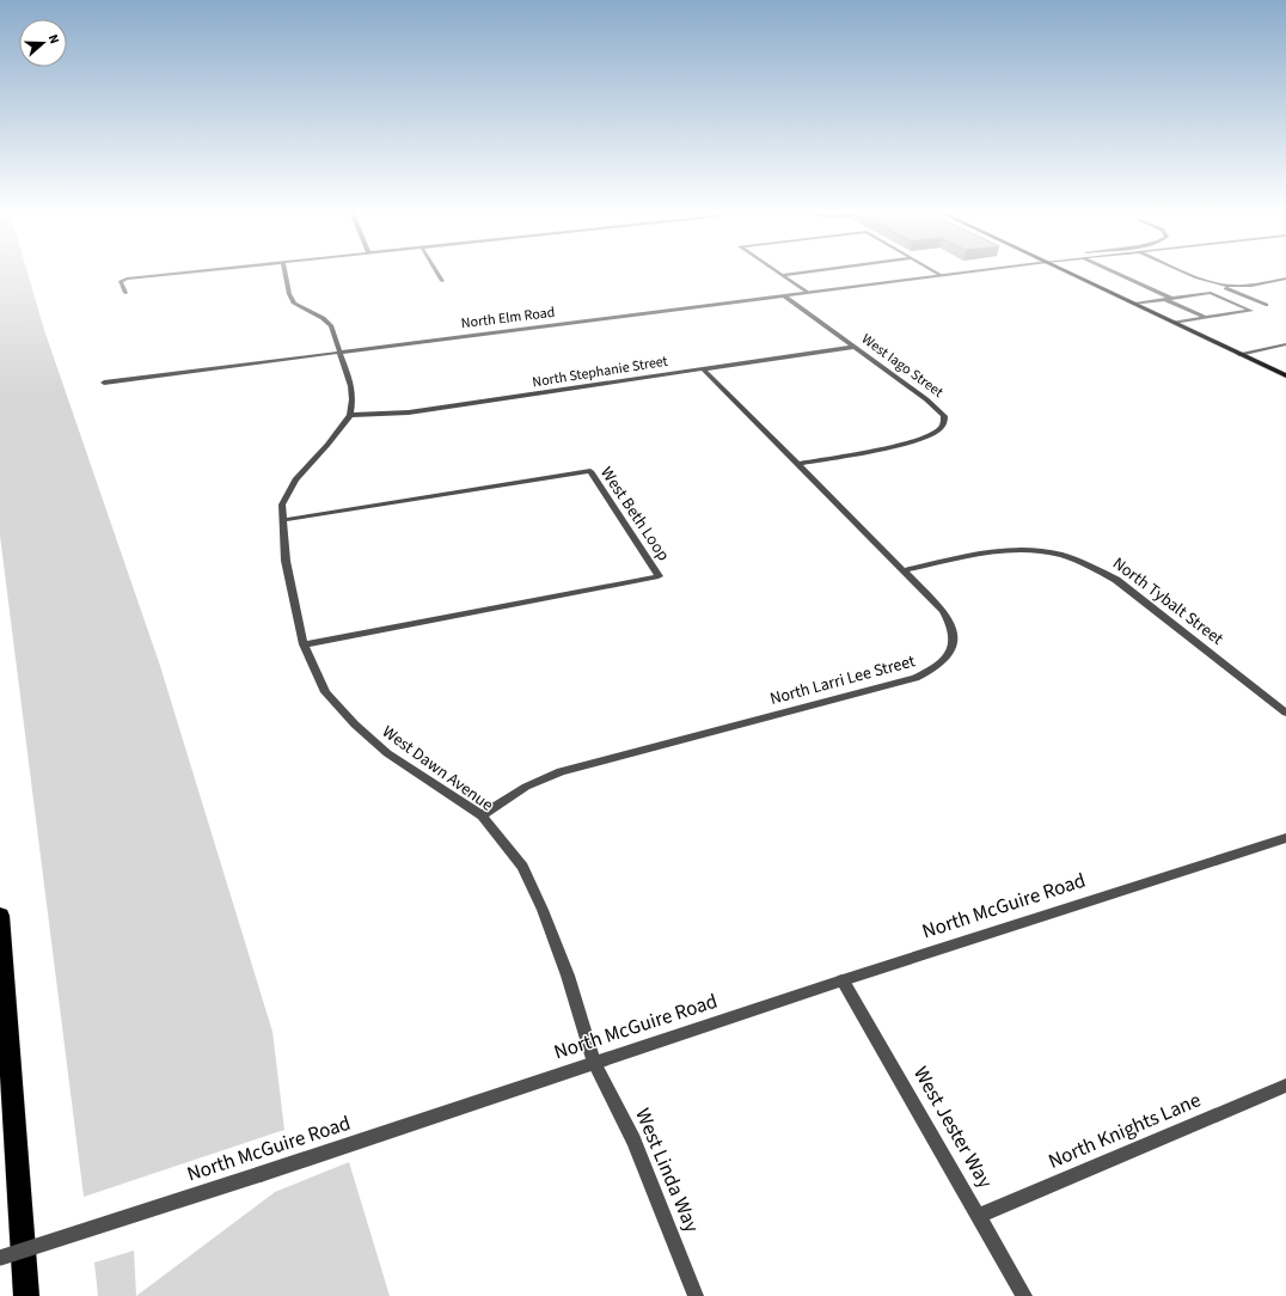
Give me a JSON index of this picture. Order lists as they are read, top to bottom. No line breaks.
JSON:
{"streets":{"street":["North Elm Road","West Iago Street","North Stephanie Street","West Beth Loop","North Tybalt Street","North Larri Lee Street","West Dawn Avenue","North McGuire Road","West Jester Way","North Knights Lane","West Linda Way"]},"crossings":[["North Elm Road","West Iago Street"],["West Iago Street","North Stephanie Street"],["West Iago Street","North Larri Lee Street"],["North Stephanie Street","North Larri Lee Street"],["North Stephanie Street","West Dawn Avenue"],["West Beth Loop","West Dawn Avenue"],["North Tybalt Street","North Larri Lee Street"],["North Larri Lee Street","West Dawn Avenue"],["West Dawn Avenue","North McGuire Road"],["West Dawn Avenue","West Linda Way"],["North McGuire Road","West Jester Way"],["North McGuire Road","West Linda Way"],["West Jester Way","North Knights Lane"]],"north":"right"}
